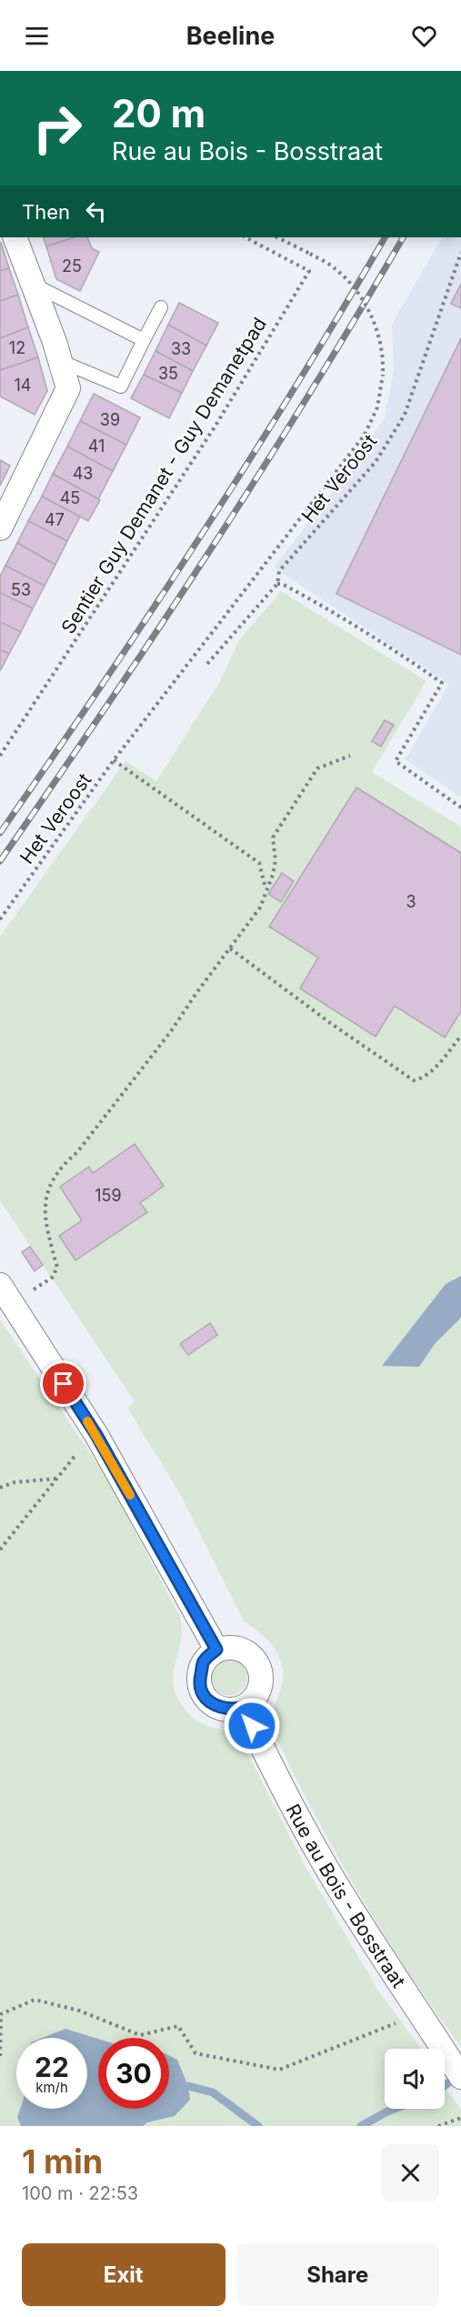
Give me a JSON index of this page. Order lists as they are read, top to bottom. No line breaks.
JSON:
{"streets":{"street":["Rue au Bois - Bosstraat"],"path":["Sentier Guy Demanet - Guy Demanetpad","Het Veroost"]},"house_numbers":["25","12","33","35","14","39","41","43","45","47","53","3","159"],"page":{"header":"Beeline","turn":["20 m","Rue au Bois - Bosstraat"],"then":"Then","speed":"22 km/h","limit":"30","heading":["1 min","100 m · 22:53"],"buttons":["Exit","Share"]}}
